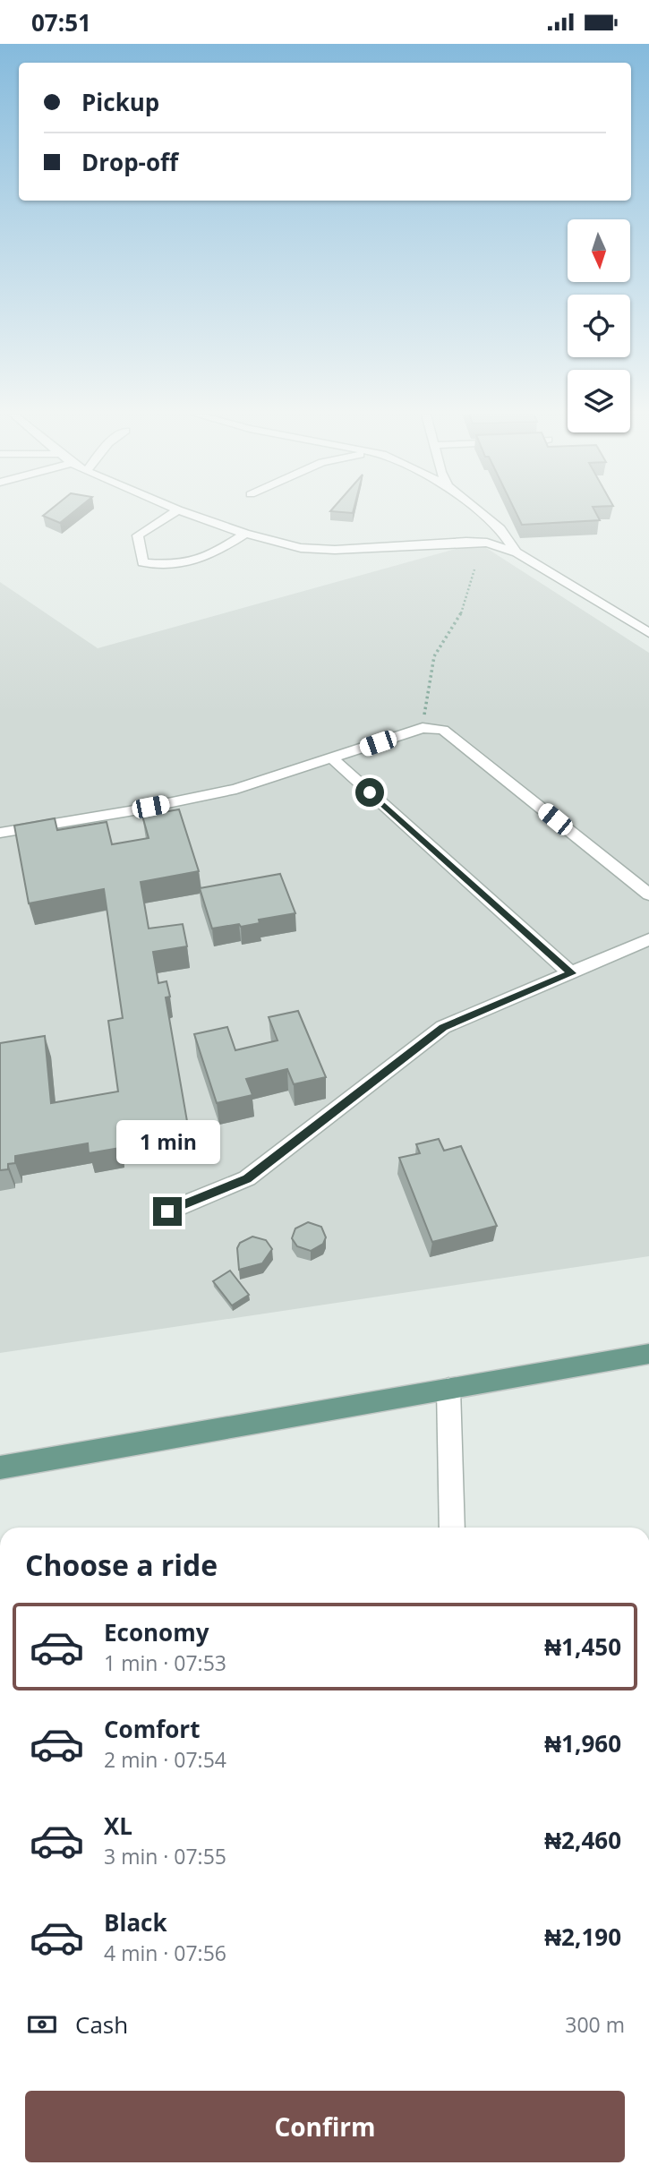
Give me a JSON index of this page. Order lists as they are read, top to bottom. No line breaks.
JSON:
{"north":"bottom","page":{"status":"07:51","banner":["Pickup","Drop-off"],"bubble":"1 min","heading":"Choose a ride","list":[{"name":"Economy","note":"1 min · 07:53","value":"₦1,450"},{"name":"Comfort","note":"2 min · 07:54","value":"₦1,960"},{"name":"XL","note":"3 min · 07:55","value":"₦2,460"},{"name":"Black","note":"4 min · 07:56","value":"₦2,190"}],"pay":["Cash","300 m"],"buttons":"Confirm"}}
